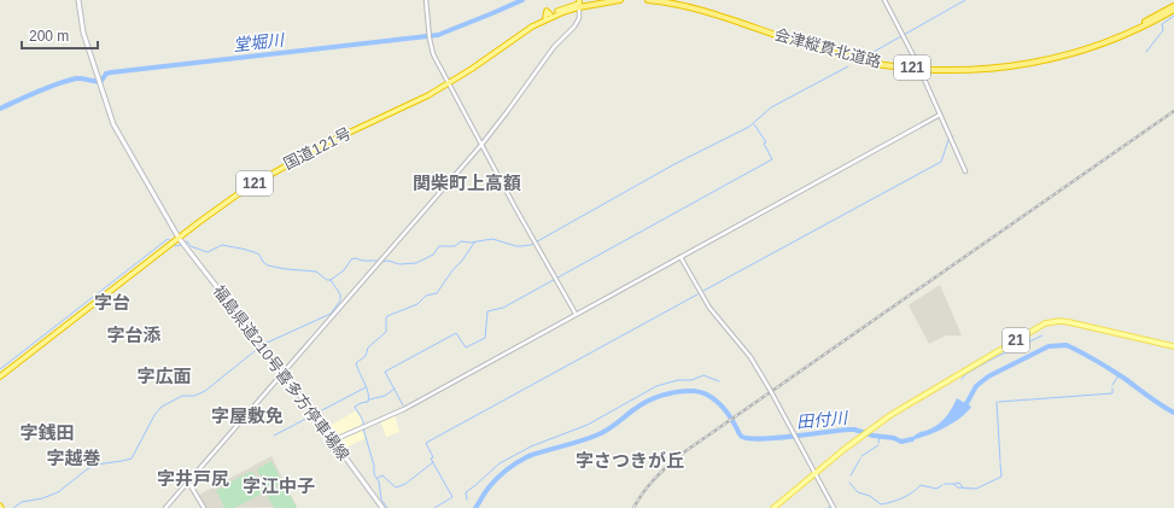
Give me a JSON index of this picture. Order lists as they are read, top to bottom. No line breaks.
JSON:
{"streets":{"highway":["会津縦貫北道路","121","国道121号"],"main road":["21","福島県道210号喜多方停車場線"]},"crossings":[["121","国道121号"],["国道121号","福島県道210号喜多方停車場線"]],"districts":["関柴町上高額","字台","字台添","字広面","字屋敷免","字銭田","字越巻","字さつきが丘","字井戸尻","字江中子"],"water":["堂堀川","田付川"],"scale_bar":"200 m"}
